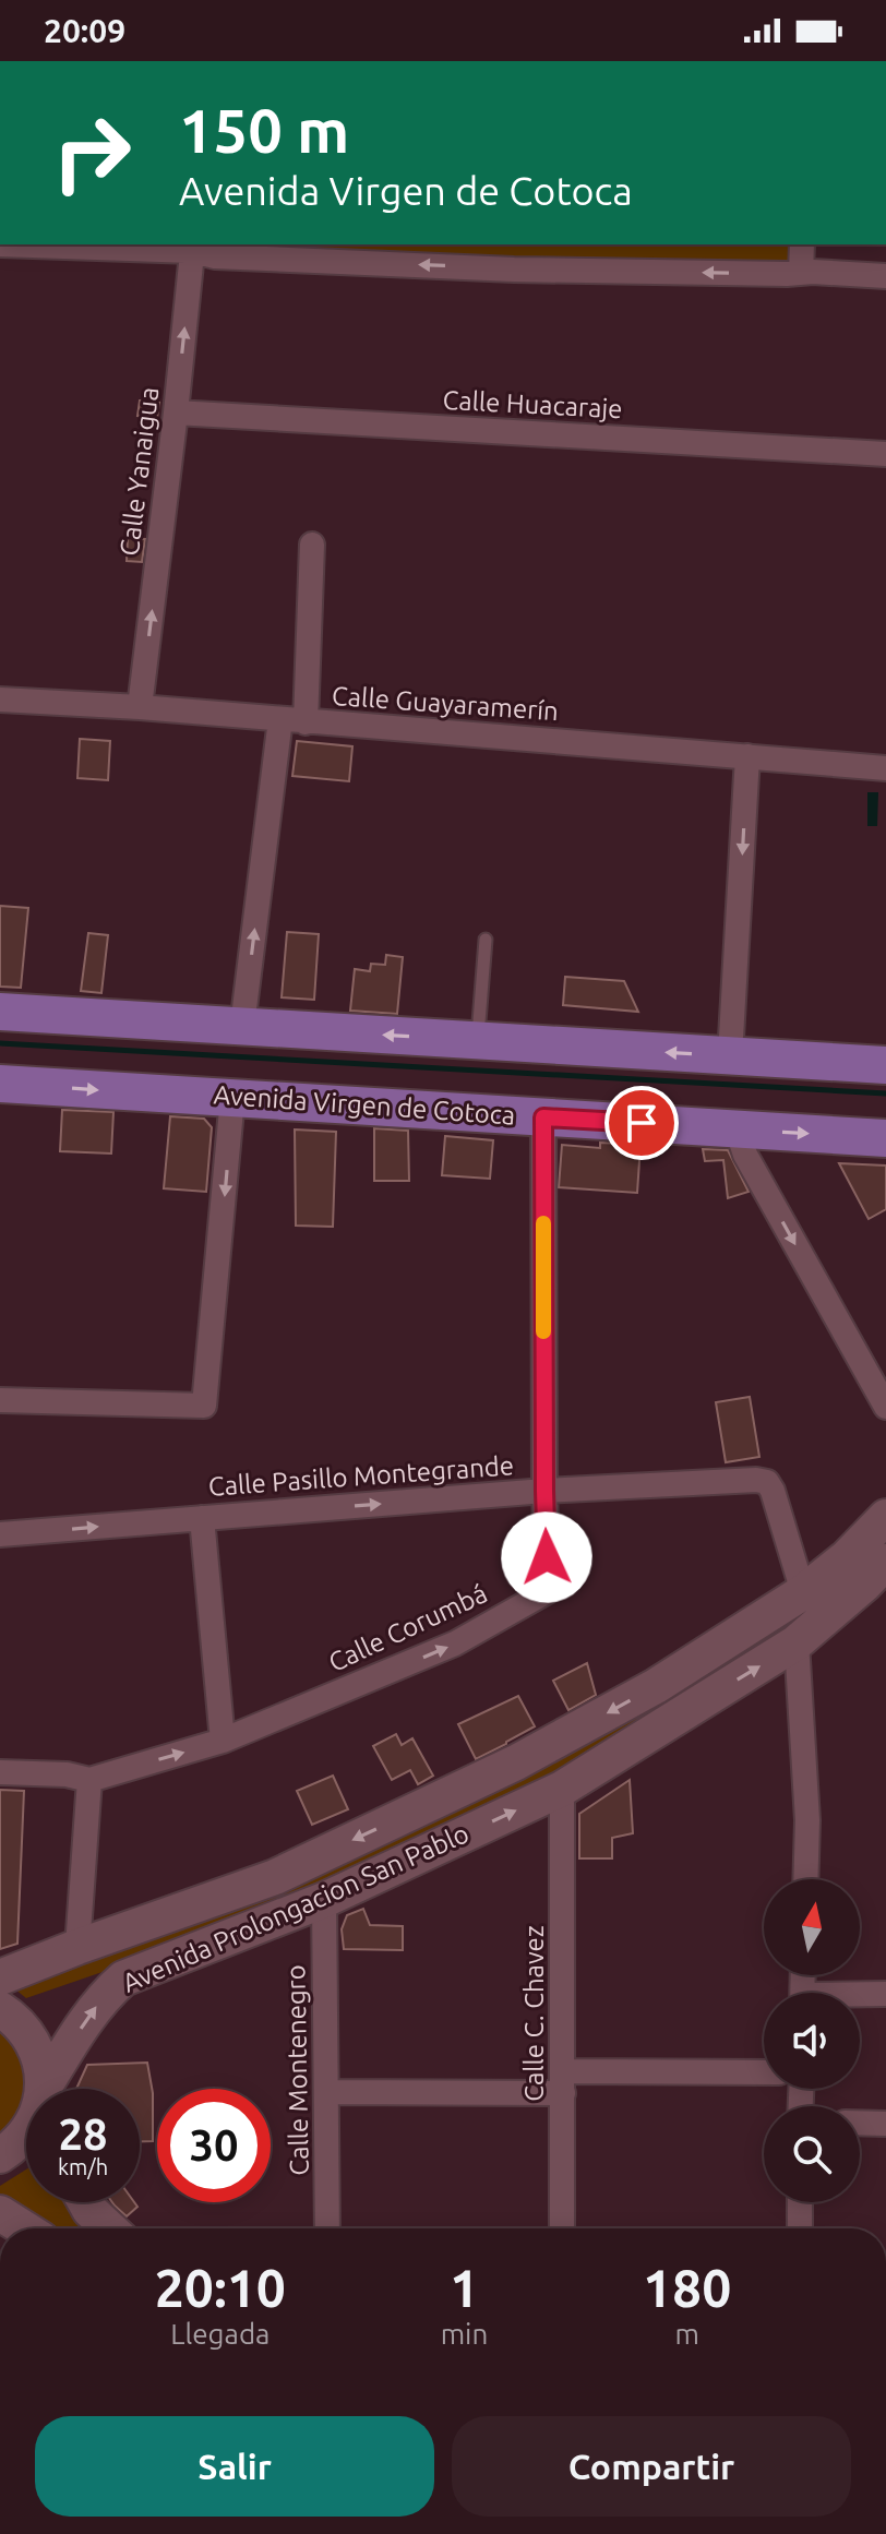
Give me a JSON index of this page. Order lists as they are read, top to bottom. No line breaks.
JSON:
{"streets":{"main road":["Avenida Virgen de Cotoca","Avenida Prolongacion San Pablo"],"street":["Calle Huacaraje","Calle Yanaigua","Calle Guayaramerín","Calle Pasillo Montegrande","Calle Corumbá","Calle C. Chavez","Calle Montenegro"]},"crossings":[["Calle Huacaraje","Calle Yanaigua"],["Calle Yanaigua","Calle Guayaramerín"],["Avenida Virgen de Cotoca","Calle Corumbá"],["Calle Pasillo Montegrande","Calle Corumbá"],["Calle Pasillo Montegrande","Avenida Prolongacion San Pablo"],["Avenida Prolongacion San Pablo","Calle C. Chavez"],["Avenida Prolongacion San Pablo","Calle Montenegro"]],"one_way":["Calle Pasillo Montegrande","Calle Corumbá"],"north":"top","page":{"status":"20:09","turn":["150 m","Avenida Virgen de Cotoca"],"speed":"28 km/h","limit":"30","eta":["20:10","Llegada","1","min","180","m"],"buttons":["Salir","Compartir"]}}
